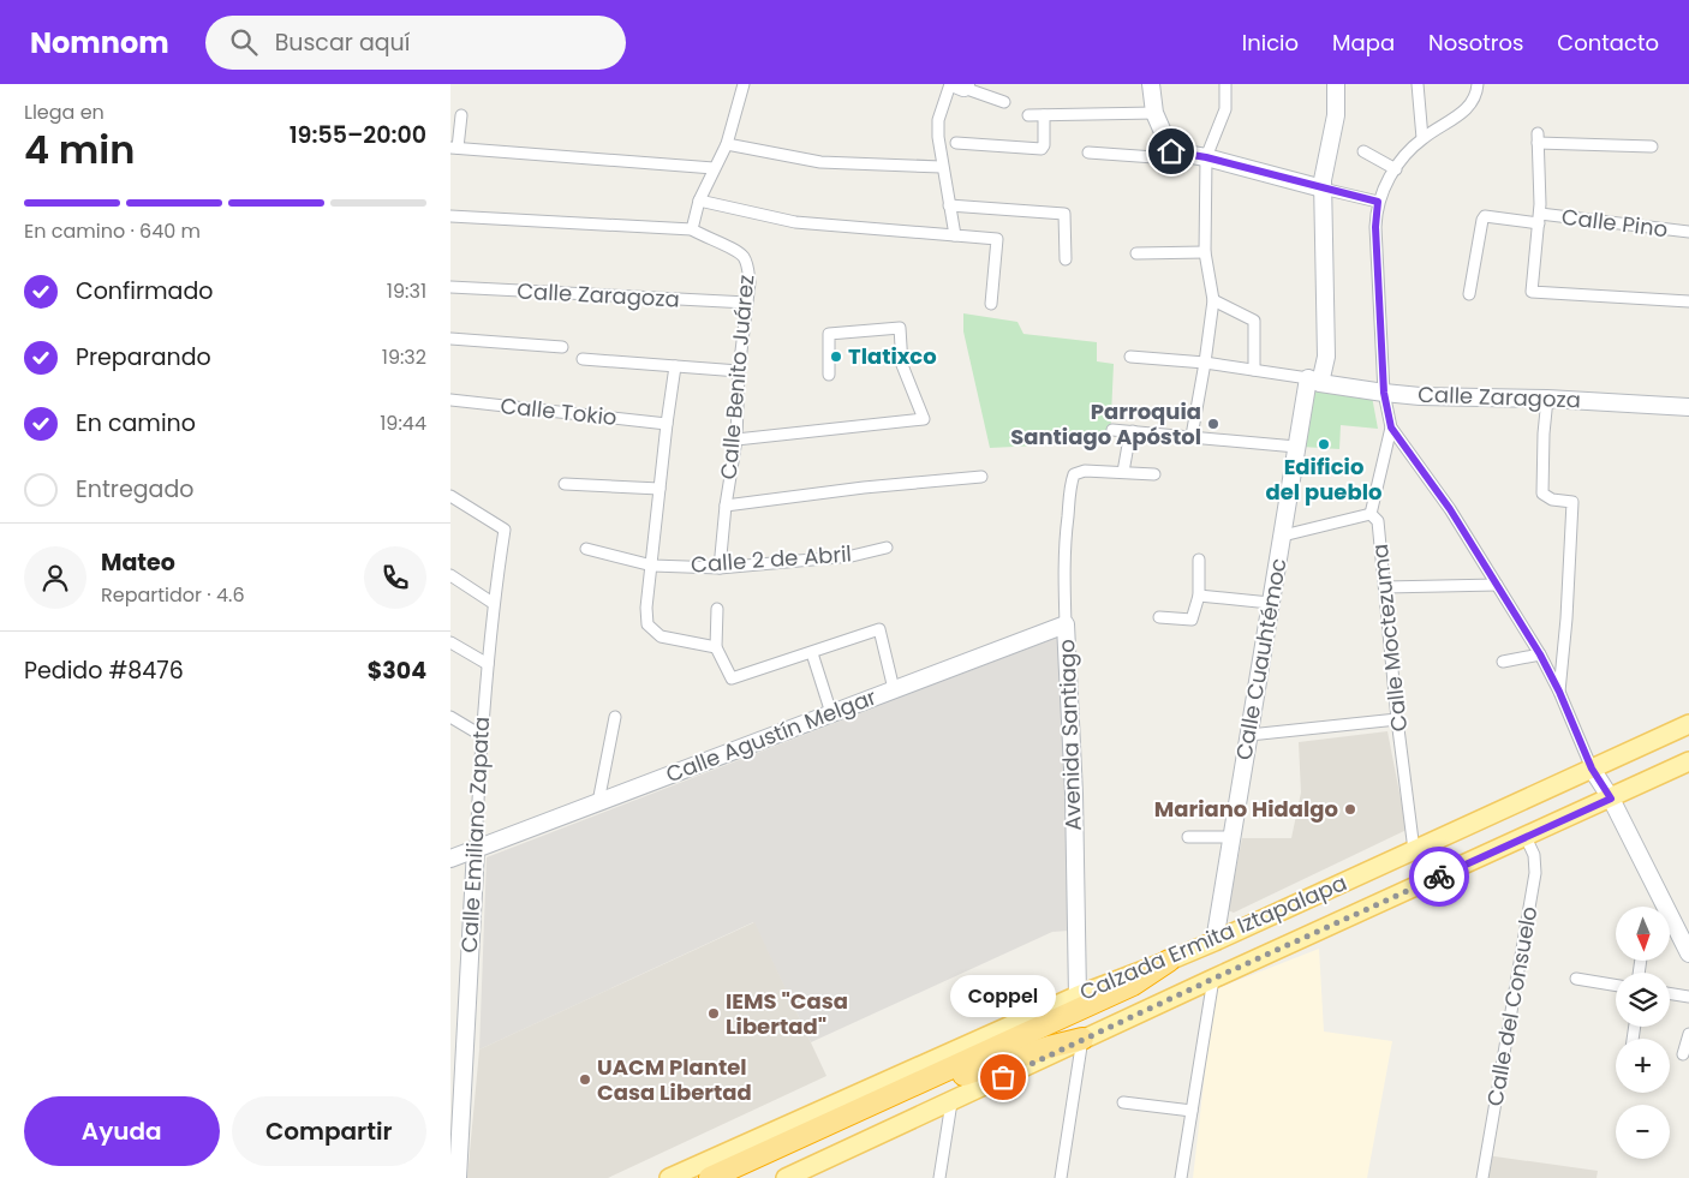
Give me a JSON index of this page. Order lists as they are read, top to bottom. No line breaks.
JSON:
{"streets":{"main road":["Calzada Ermita Iztapalapa"],"street":["Calle Pino","Calle Zaragoza","Calle Benito Juárez","Calle Tokio","Calle 2 de Abril","Calle Moctezuma","Calle Cuauhtémoc","Avenida Santiago","Calle Agustín Melgar","Calle Emiliano Zapata","Calle del Consuelo"]},"crossings":[["Calle Zaragoza","Calle Benito Juárez"],["Calle Zaragoza","Calle Cuauhtémoc"],["Calle Benito Juárez","Calle 2 de Abril"],["Calle Moctezuma","Calzada Ermita Iztapalapa"],["Calle Cuauhtémoc","Calzada Ermita Iztapalapa"],["Avenida Santiago","Calle Agustín Melgar"],["Avenida Santiago","Calzada Ermita Iztapalapa"],["Calle Agustín Melgar","Calle Emiliano Zapata"],["Calzada Ermita Iztapalapa","Calle del Consuelo"]],"places":["Tlatixco","Parroquia Santiago Apóstol","Edificio del pueblo","Mariano Hidalgo","IEMS \"Casa Libertad\"","Coppel","UACM Plantel Casa Libertad"],"north":"bottom","page":{"header":"Nomnom","search":"Buscar aquí","nav":["Inicio","Mapa","Nosotros","Contacto"],"heading":["4 min","Llega en","19:55–20:00"],"panel":["Mateo","Repartidor · 4.6","Pedido #8476","$304"],"bar":"En camino · 640 m","list":[["Confirmado","19:31"],["Preparando","19:32"],["En camino","19:44"],"Entregado"],"map_buttons":["+","−"],"bubble":"Coppel","buttons":["Ayuda","Compartir"]}}
